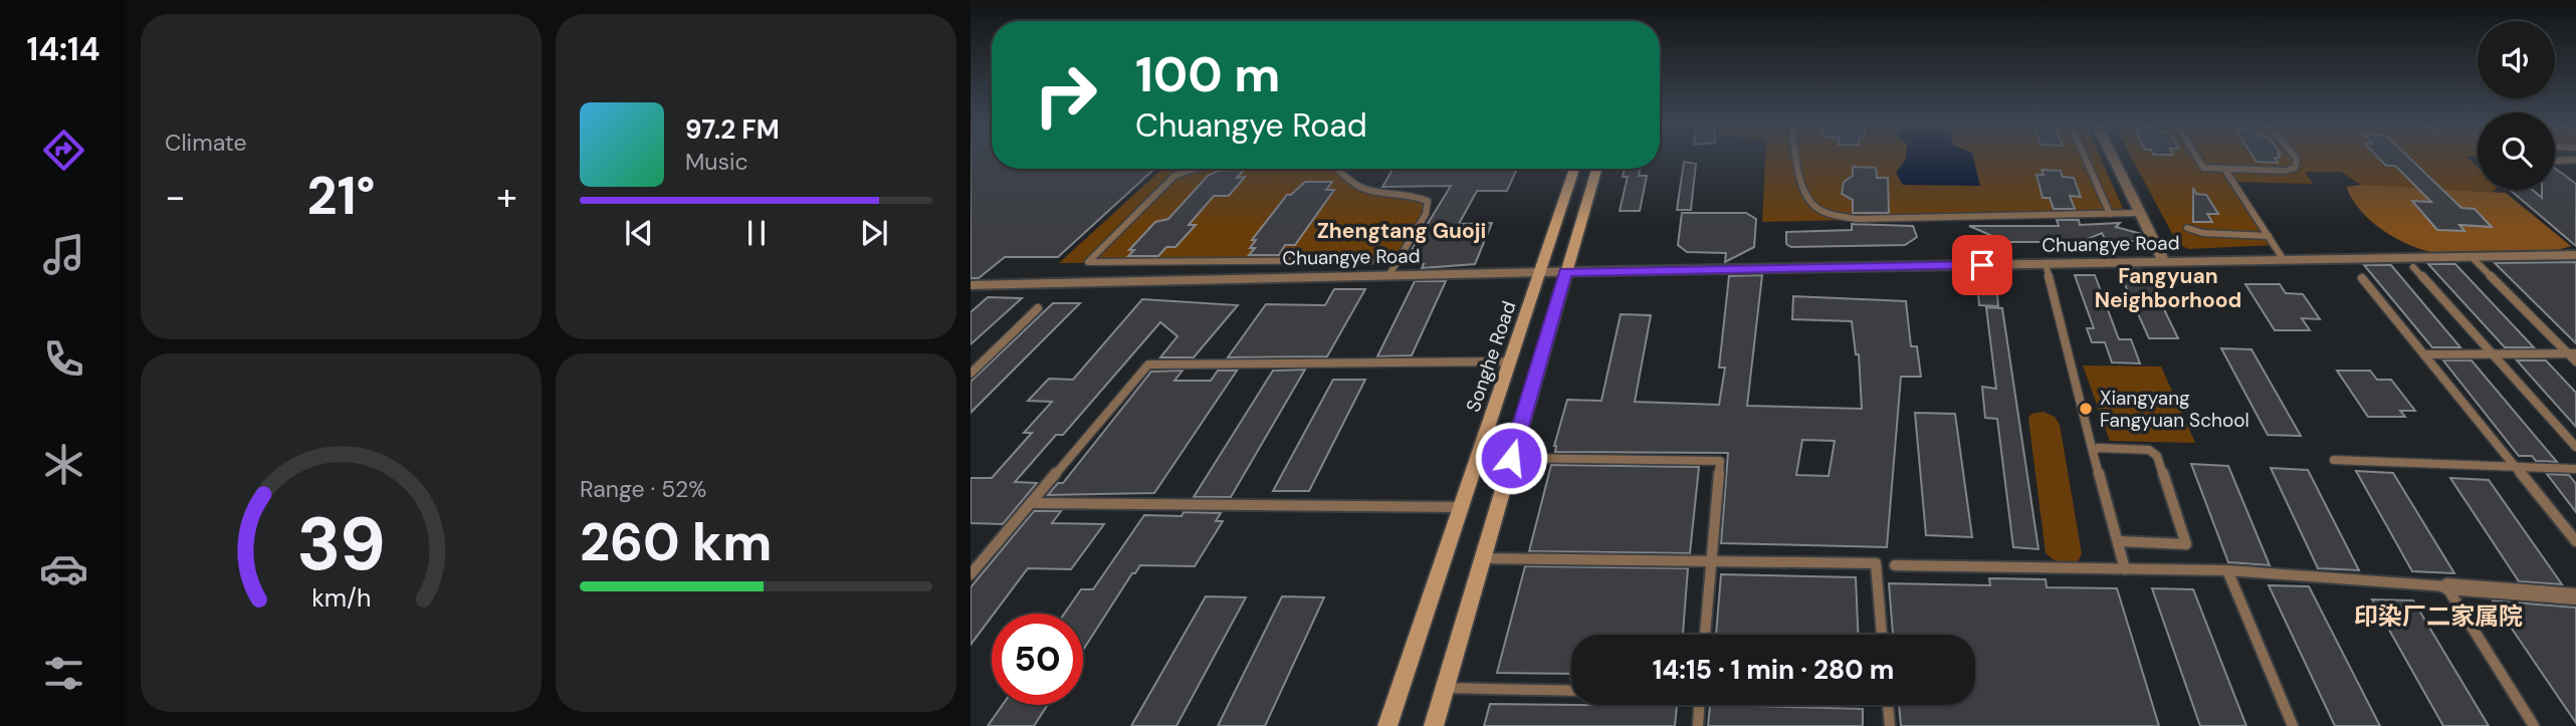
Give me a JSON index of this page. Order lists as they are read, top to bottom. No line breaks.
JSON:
{"streets":{"main road":["Songhe Road"],"street":["Chuangye Road"]},"crossings":[["Chuangye Road","Songhe Road"]],"districts":["Zhengtang Guoji","Fangyuan Neighborhood","印染厂二家属院"],"places":["Xiangyang Fangyuan School"],"page":{"tabs":"14:14","tile":["Climate",["Range · 52%","260 km"]],"turn":["100 m","Chuangye Road"],"song":["97.2 FM","Music"],"heat":["−","21°","+"],"limit":"50","trip":"14:15 · 1 min · 280 m","gauge":["39","km/h"]}}
